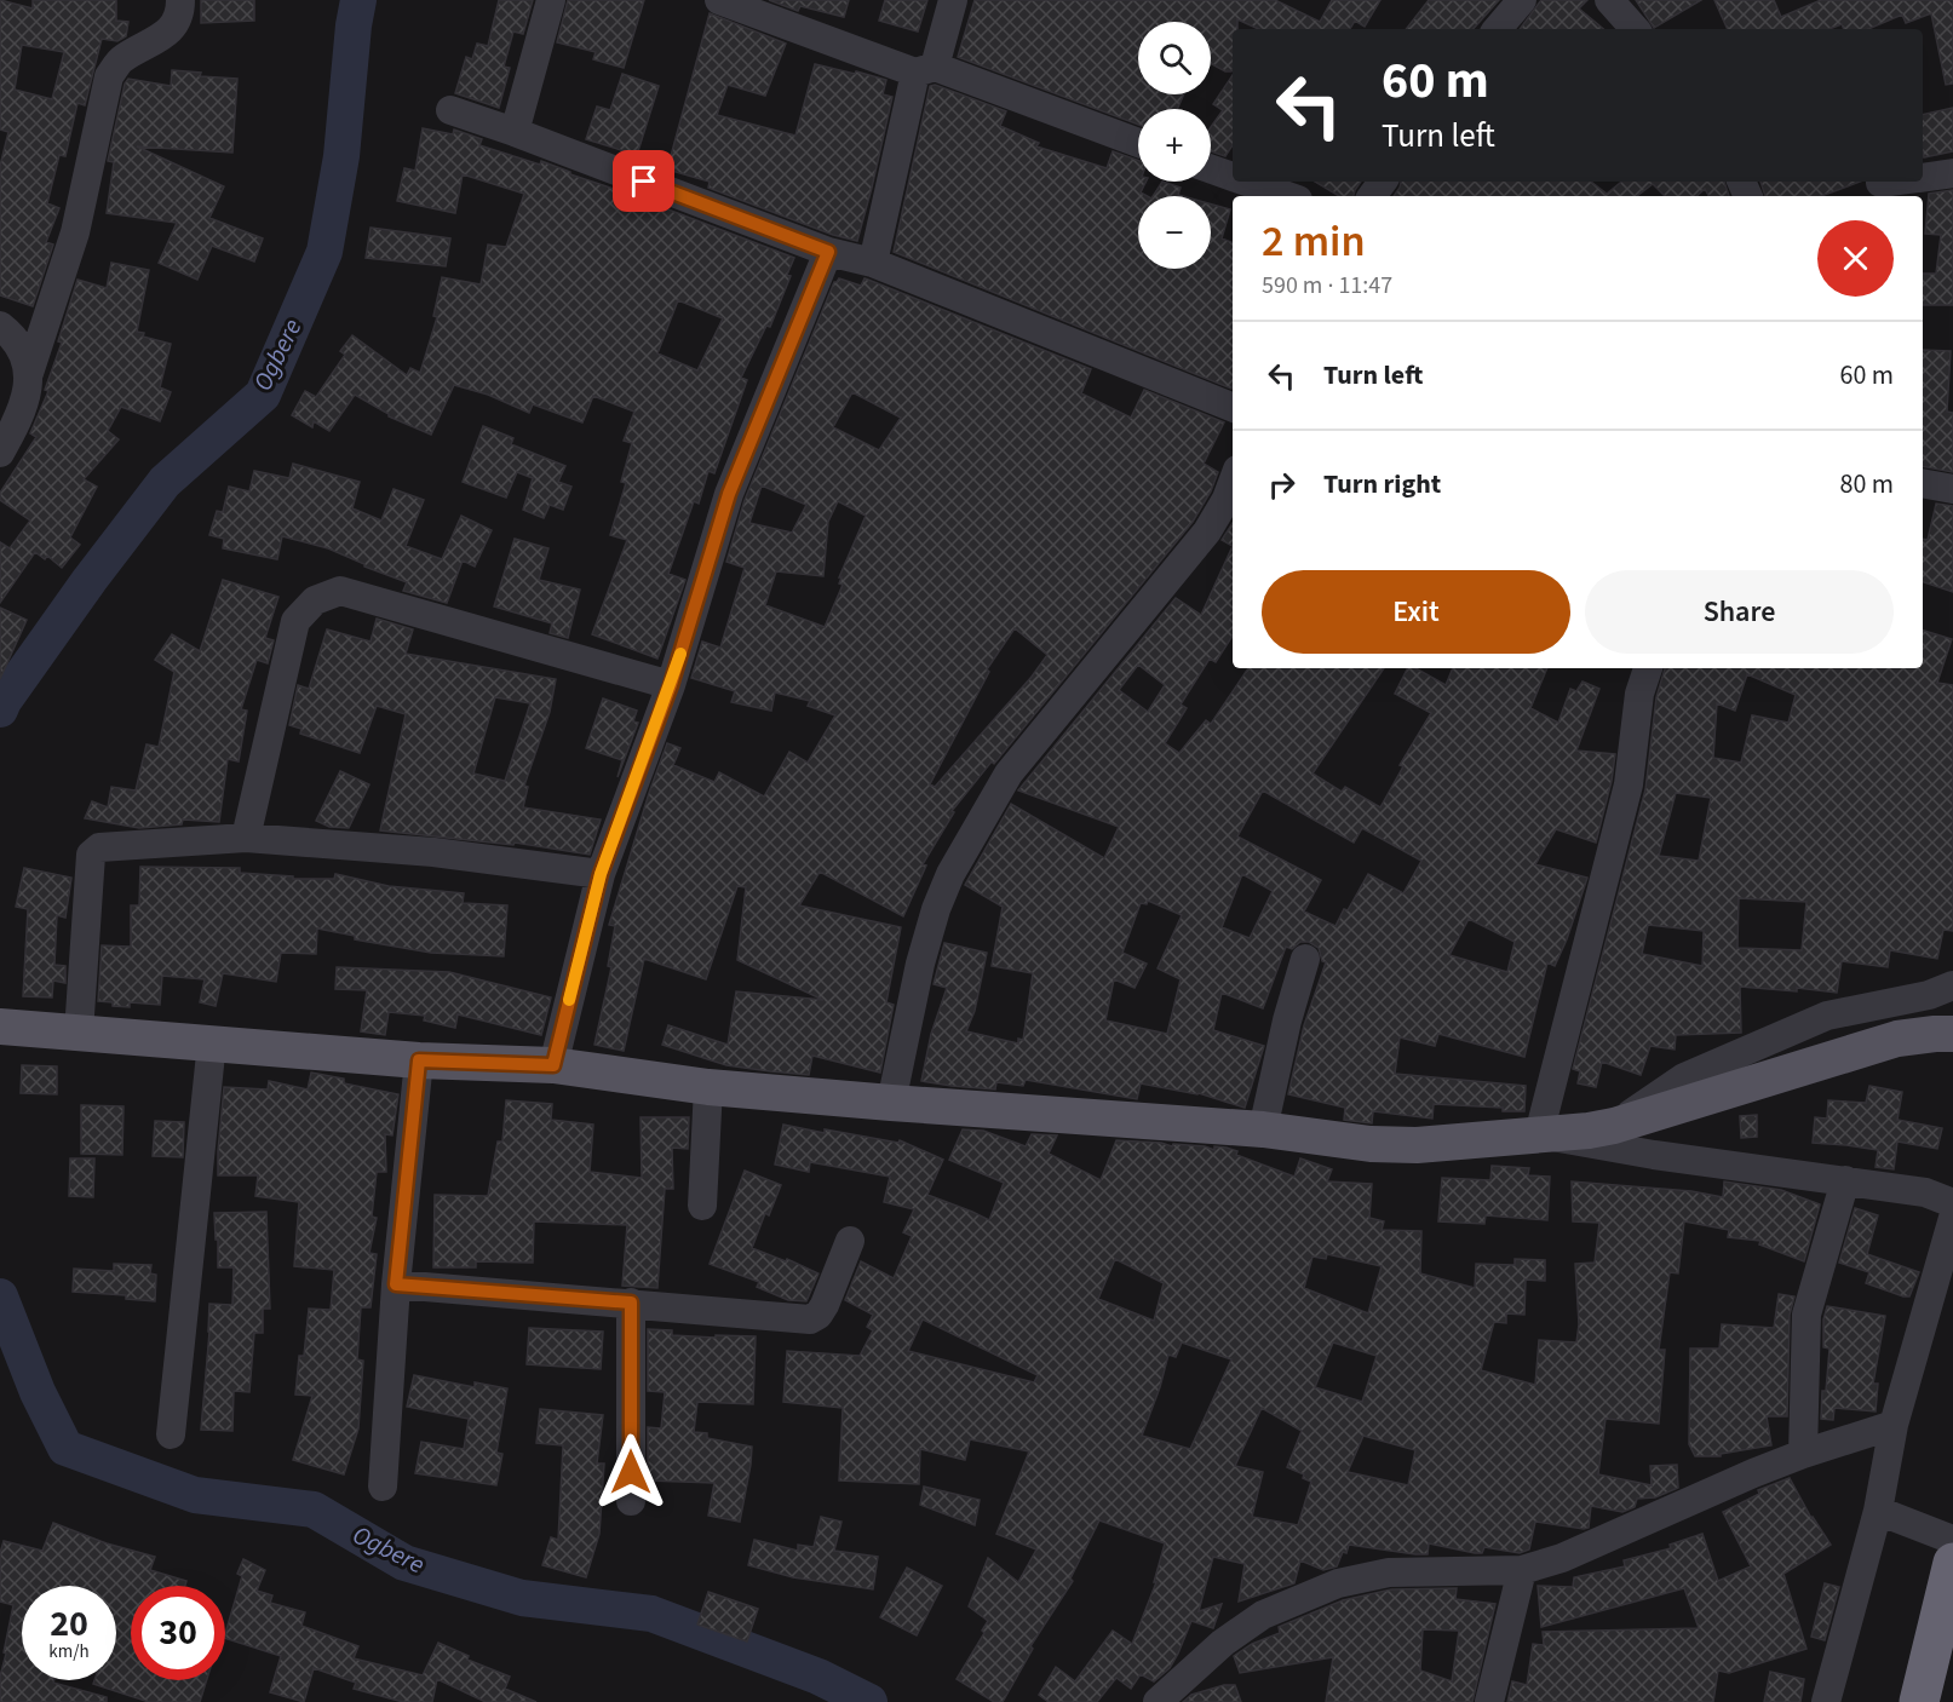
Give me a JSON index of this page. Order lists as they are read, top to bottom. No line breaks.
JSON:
{"water":["Ogbere"],"page":{"map_buttons":["+","−"],"turn":["60 m","Turn left"],"heading":["2 min","590 m · 11:47"],"list":[{"name":"Turn left","value":"60 m"},{"name":"Turn right","value":"80 m"}],"buttons":["Exit","Share"],"speed":"20 km/h","limit":"30"}}
